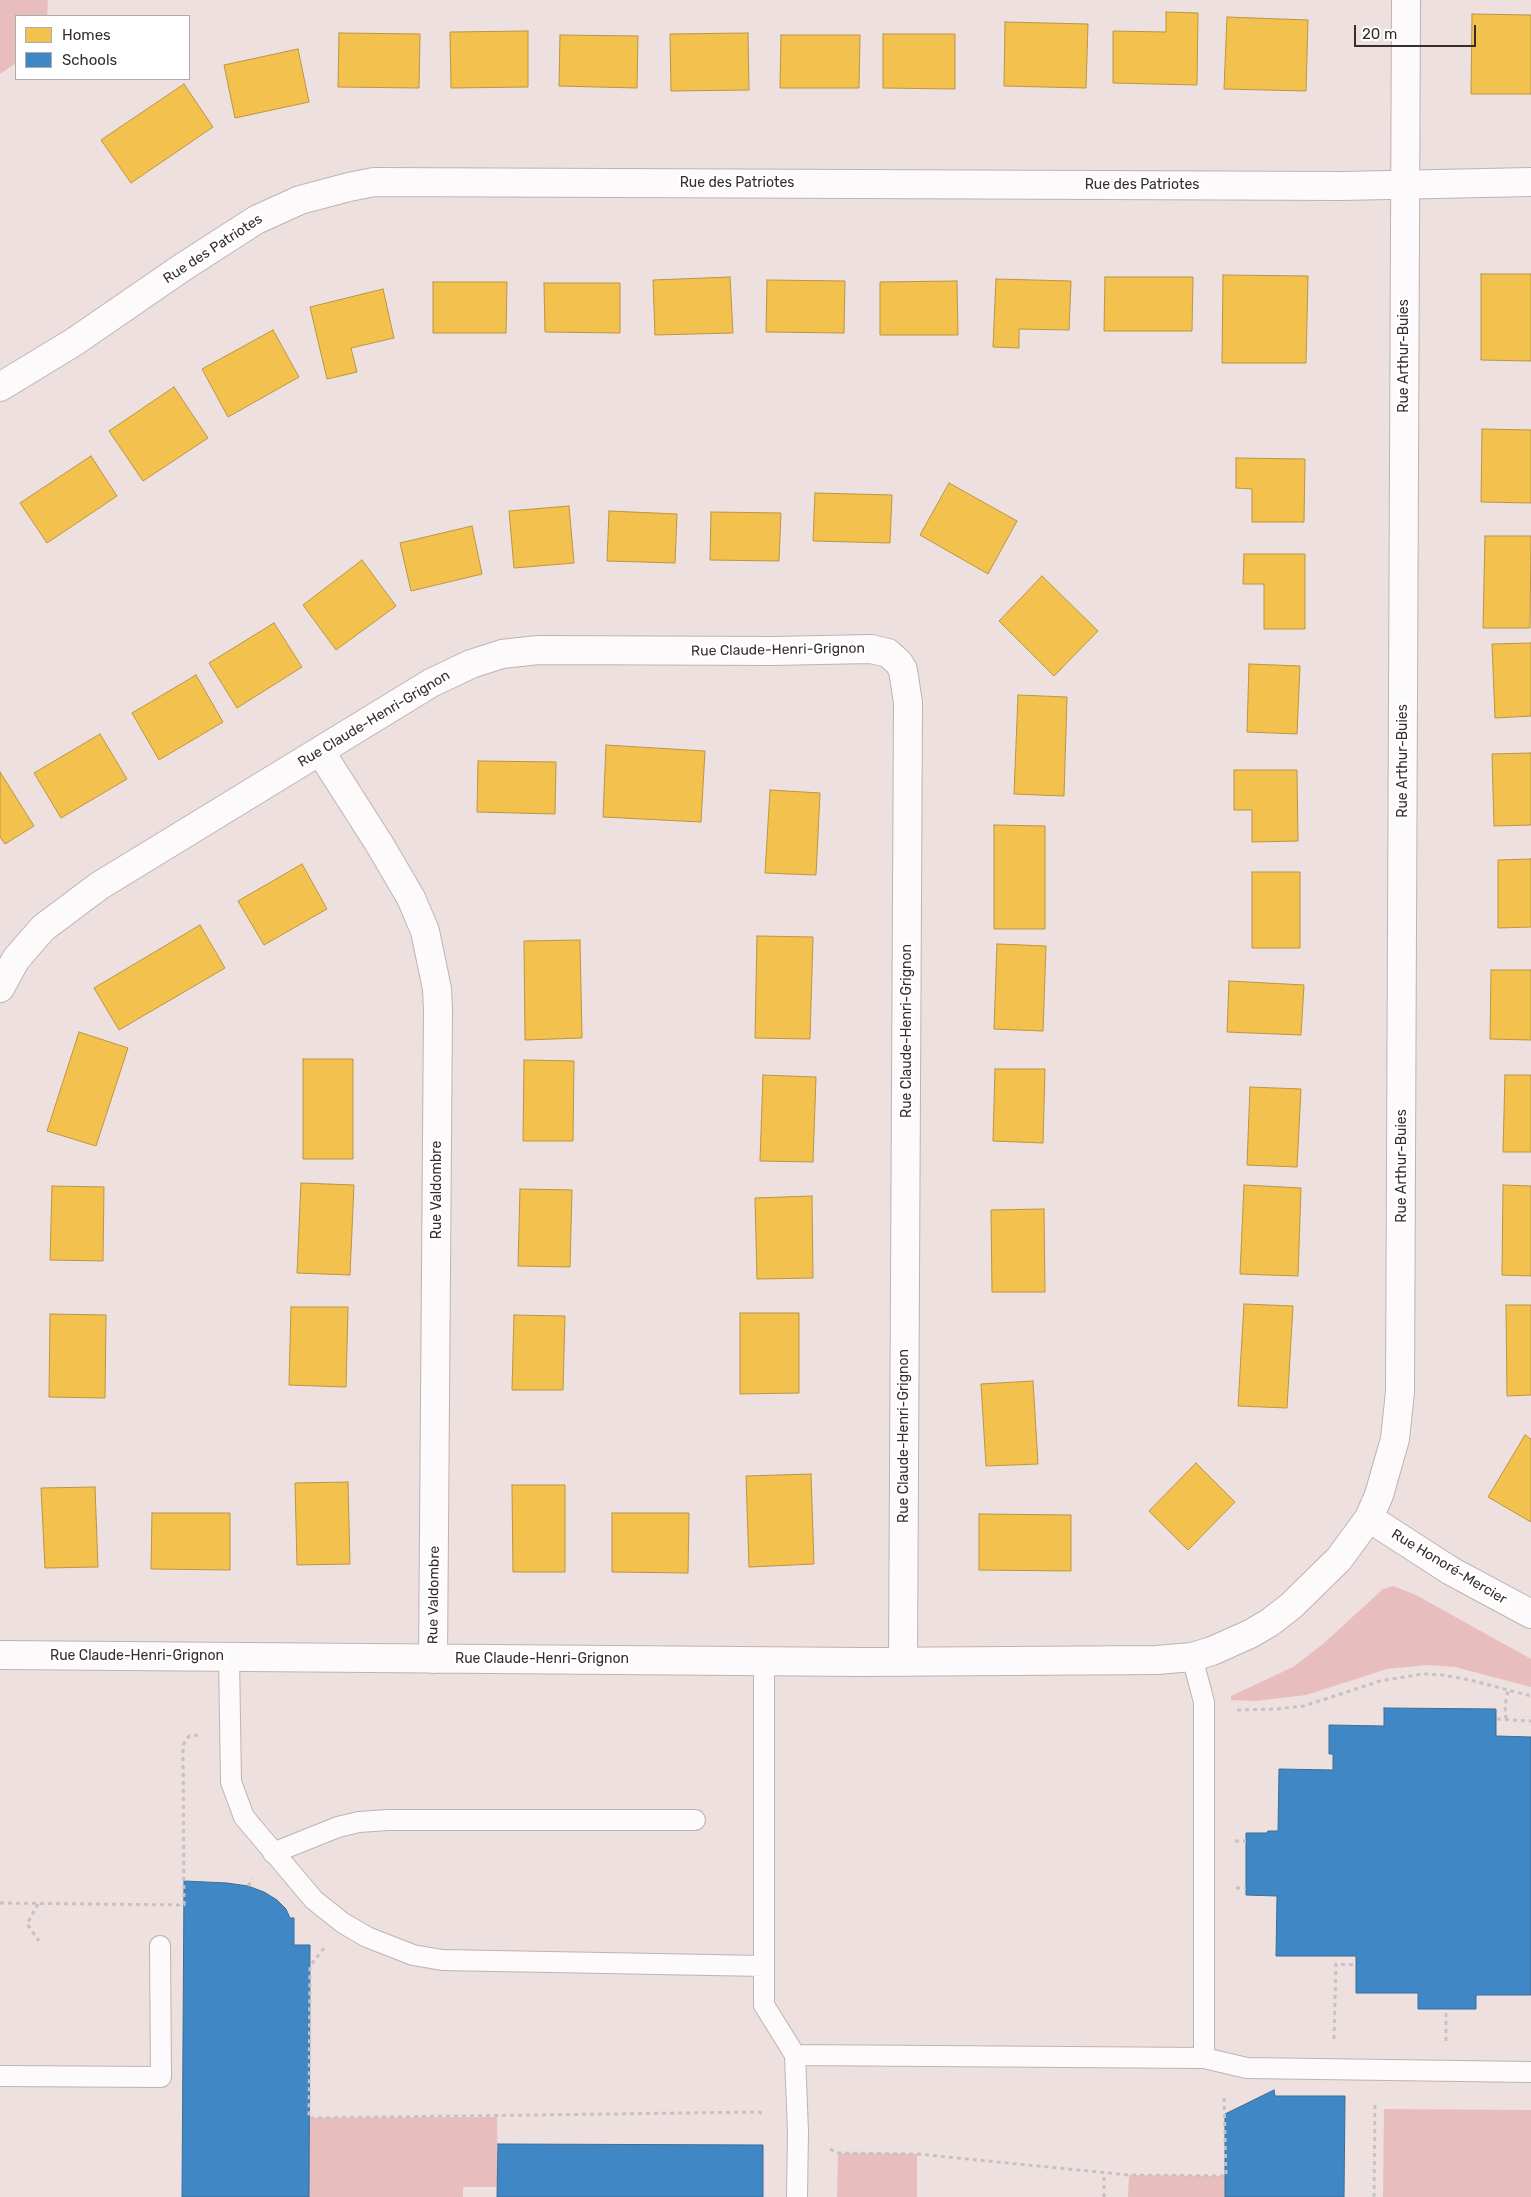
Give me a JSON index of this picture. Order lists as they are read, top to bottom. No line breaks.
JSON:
{"streets":{"street":["Rue des Patriotes","Rue Arthur-Buies","Rue Claude-Henri-Grignon","Rue Valdombre","Rue Honoré-Mercier"]},"crossings":[["Rue des Patriotes","Rue Arthur-Buies"],["Rue Arthur-Buies","Rue Claude-Henri-Grignon"],["Rue Arthur-Buies","Rue Honoré-Mercier"],["Rue Claude-Henri-Grignon","Rue Valdombre"],["Rue Claude-Henri-Grignon","Rue Honoré-Mercier"]],"legend":["Homes","Schools"],"scale_bar":"20 m"}
